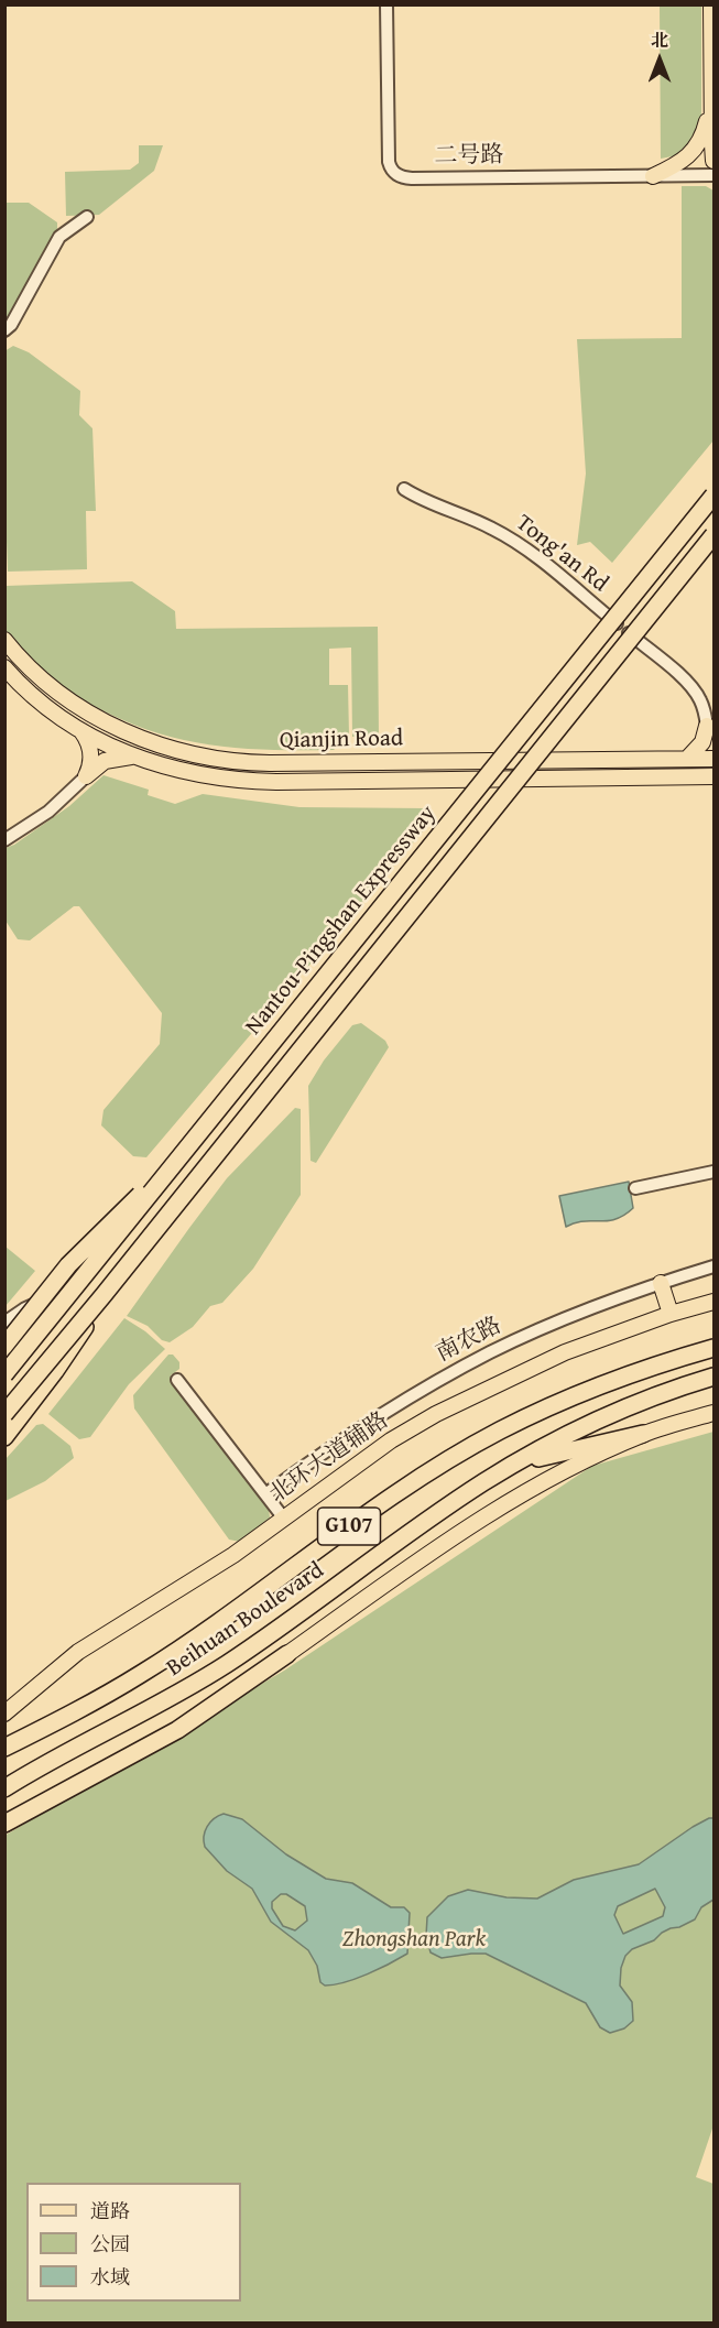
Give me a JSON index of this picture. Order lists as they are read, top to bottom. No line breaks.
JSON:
{"streets":{"highway":["Nantou-Pingshan Expressway","G107","Beihuan Boulevard"],"main road":["Qianjin Road","北环大道辅路"],"street":["二号路","Tong'an Rd","南农路"]},"crossings":[["G107","Beihuan Boulevard"]],"parks":["Zhongshan Park"],"legend":["道路","公园","水域"],"north":"top"}
